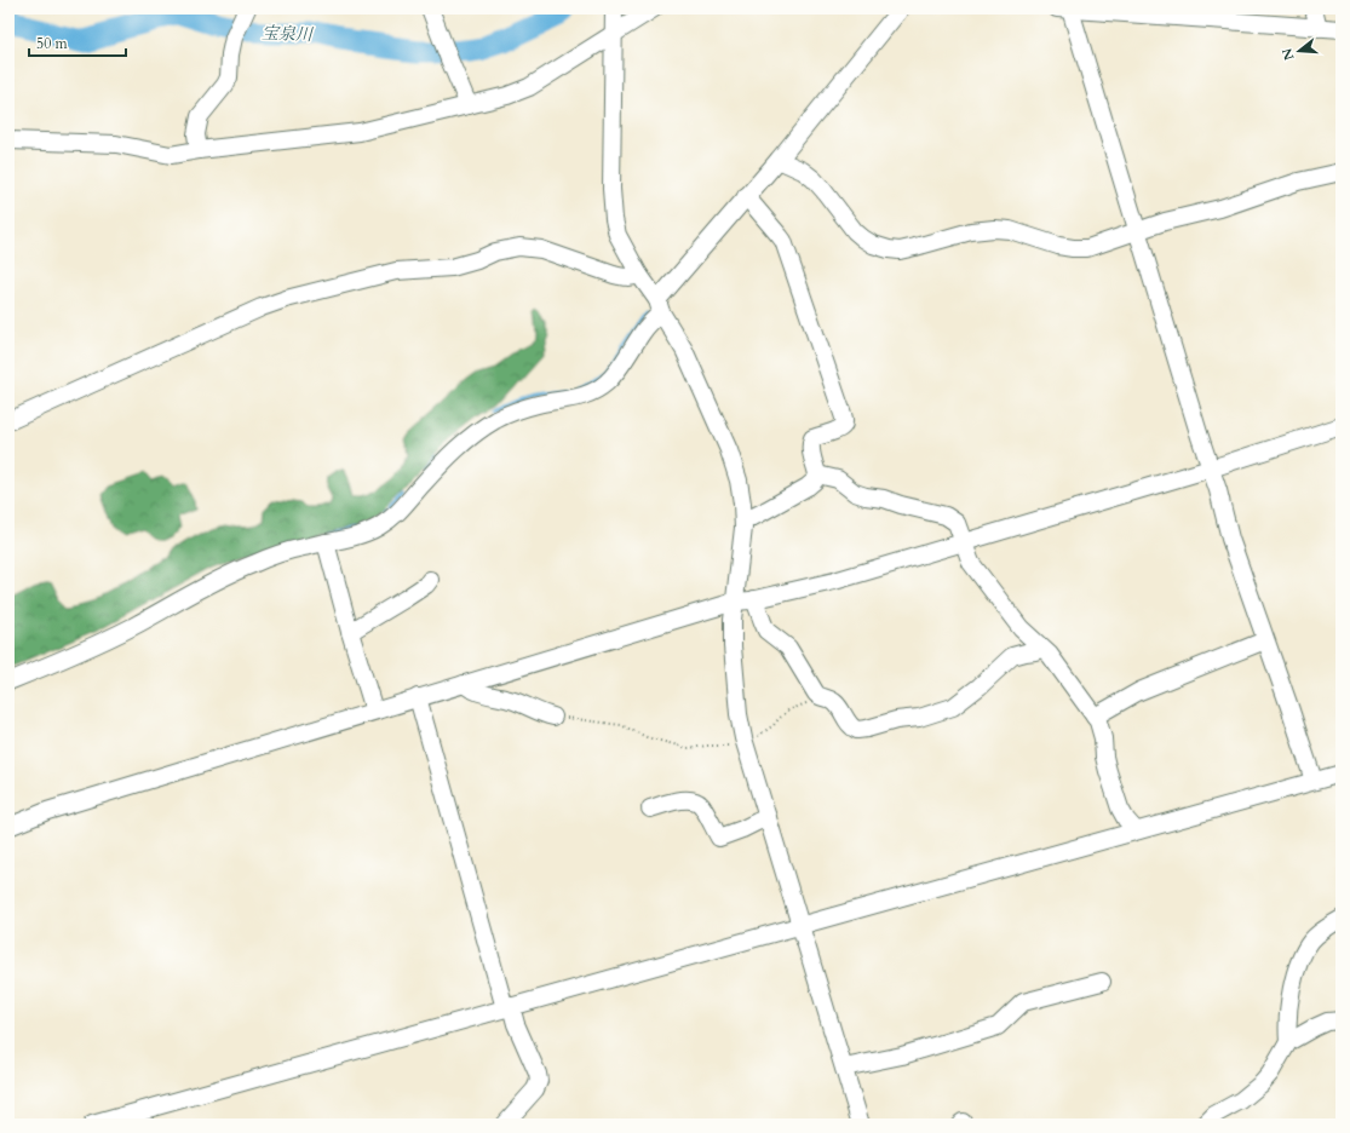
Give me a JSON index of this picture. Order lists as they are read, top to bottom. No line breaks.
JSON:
{"water":["宝泉川"],"scale_bar":"50 m","north":"left"}
